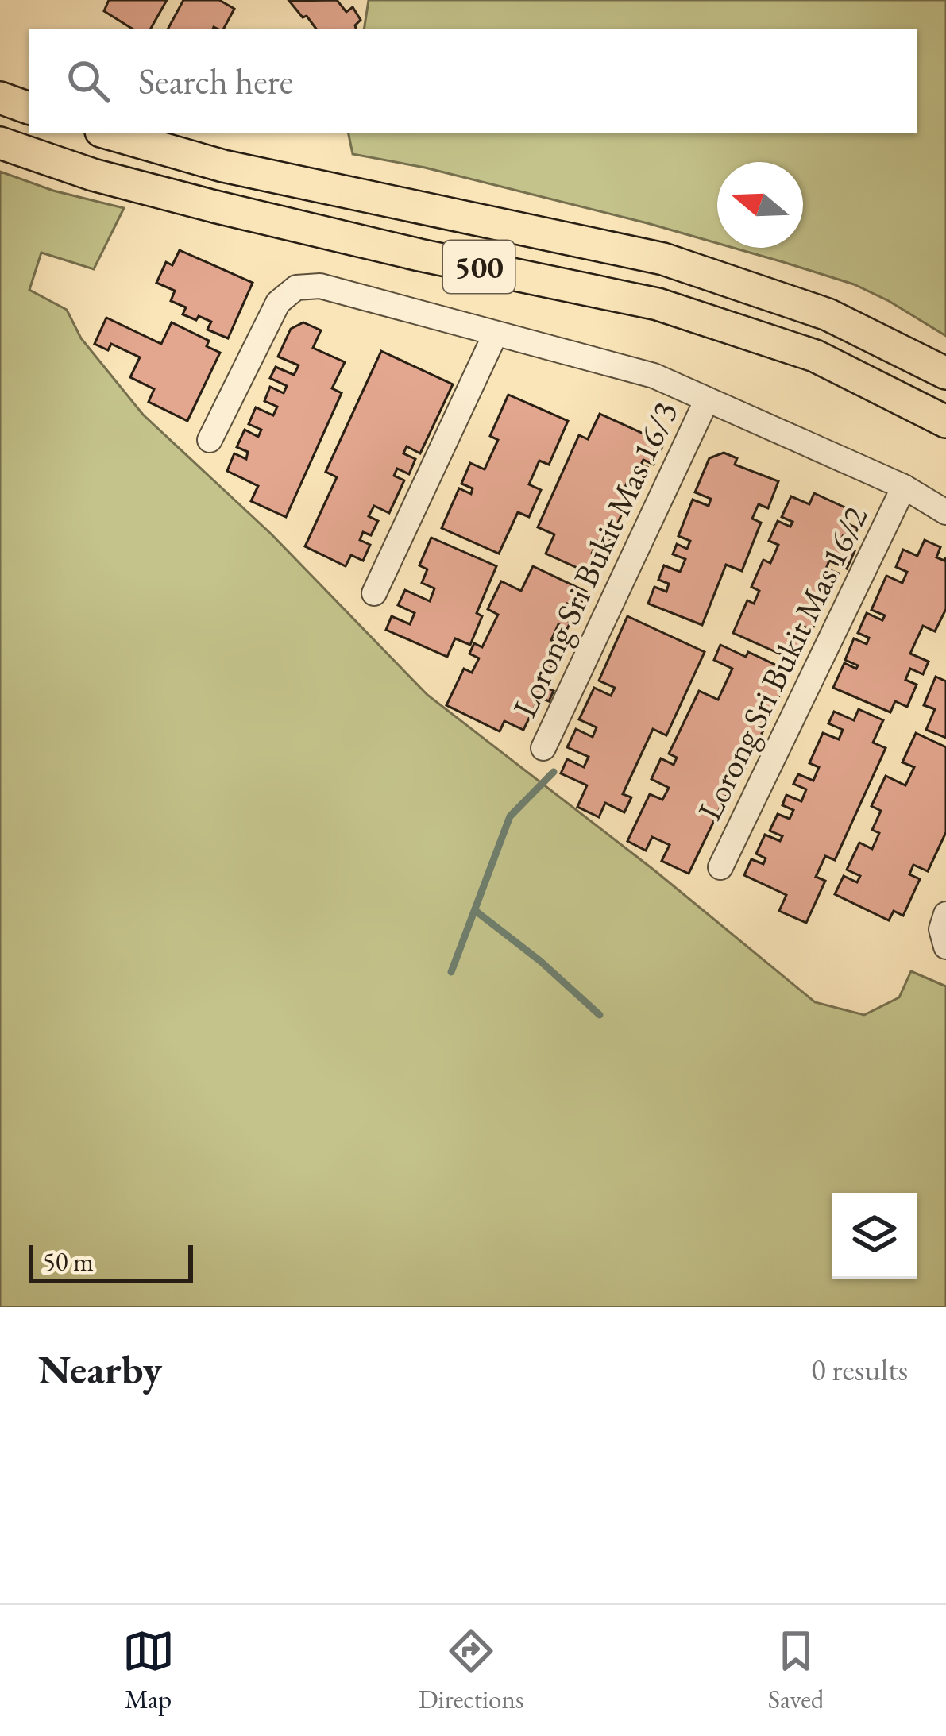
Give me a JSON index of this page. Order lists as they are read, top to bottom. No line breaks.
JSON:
{"streets":{"main road":["500"],"street":["Lorong Sri Bukit Mas 16/3","Lorong Sri Bukit Mas 16/2"]},"scale_bar":"50 m","north":"left","page":{"search":"Search here","scale":"50 m","heading":["Nearby","0 results"],"nav":["Map","Directions","Saved"]}}
